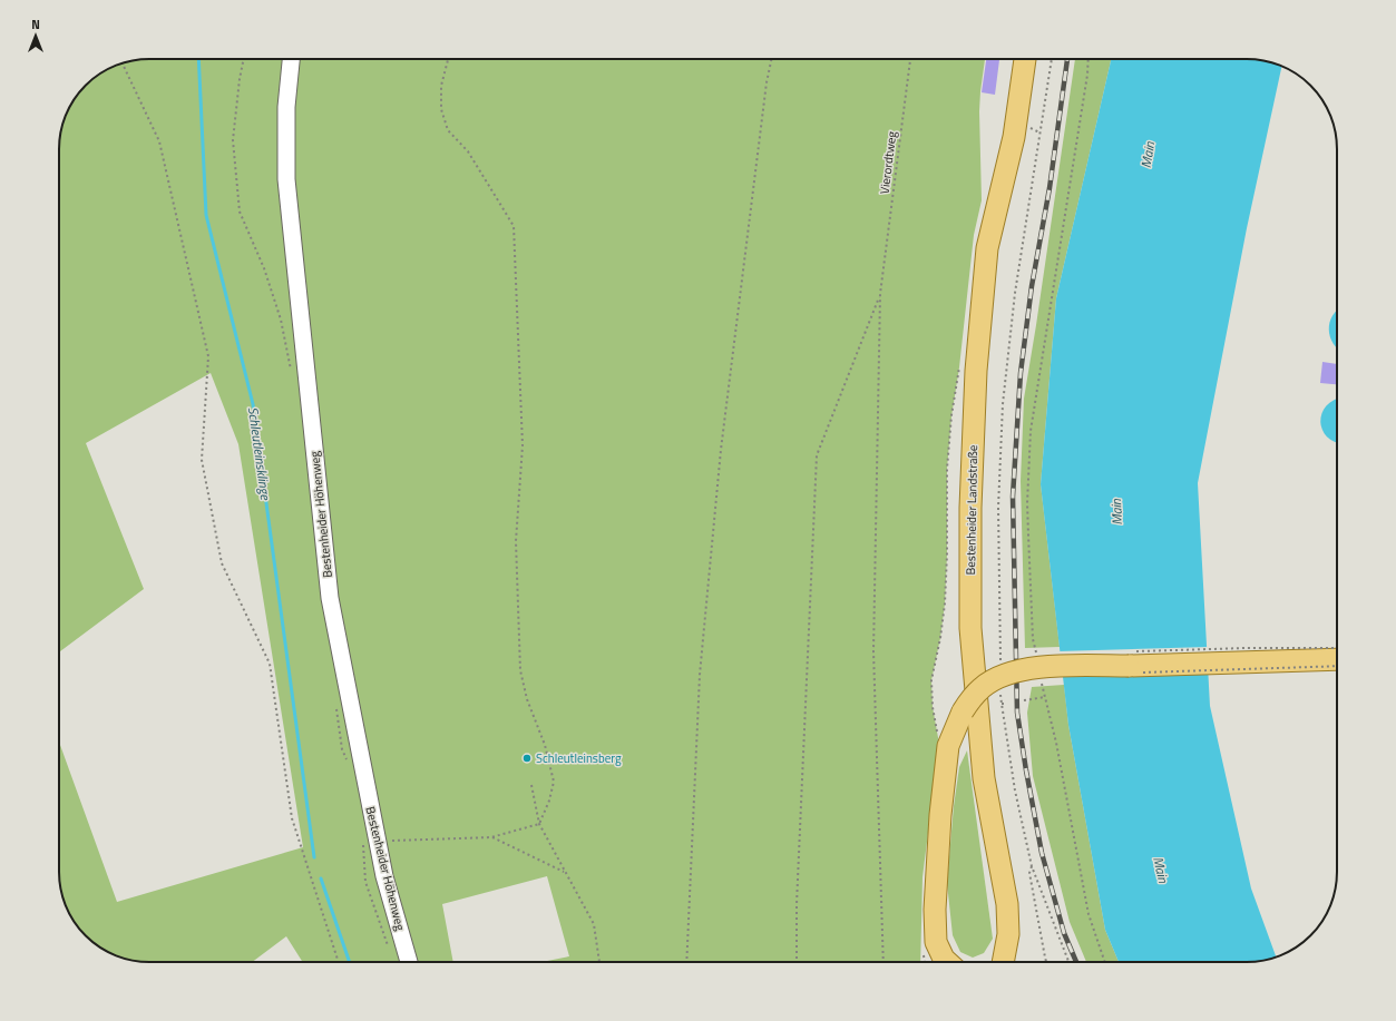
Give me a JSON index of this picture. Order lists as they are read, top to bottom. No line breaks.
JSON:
{"streets":{"main road":["Bestenheider Landstraße"],"street":["Bestenheider Höhenweg"],"path":["Vierordtweg"]},"water":["Main","Schleutleinsklinge"],"places":["Schleutleinsberg"],"north":"top"}
